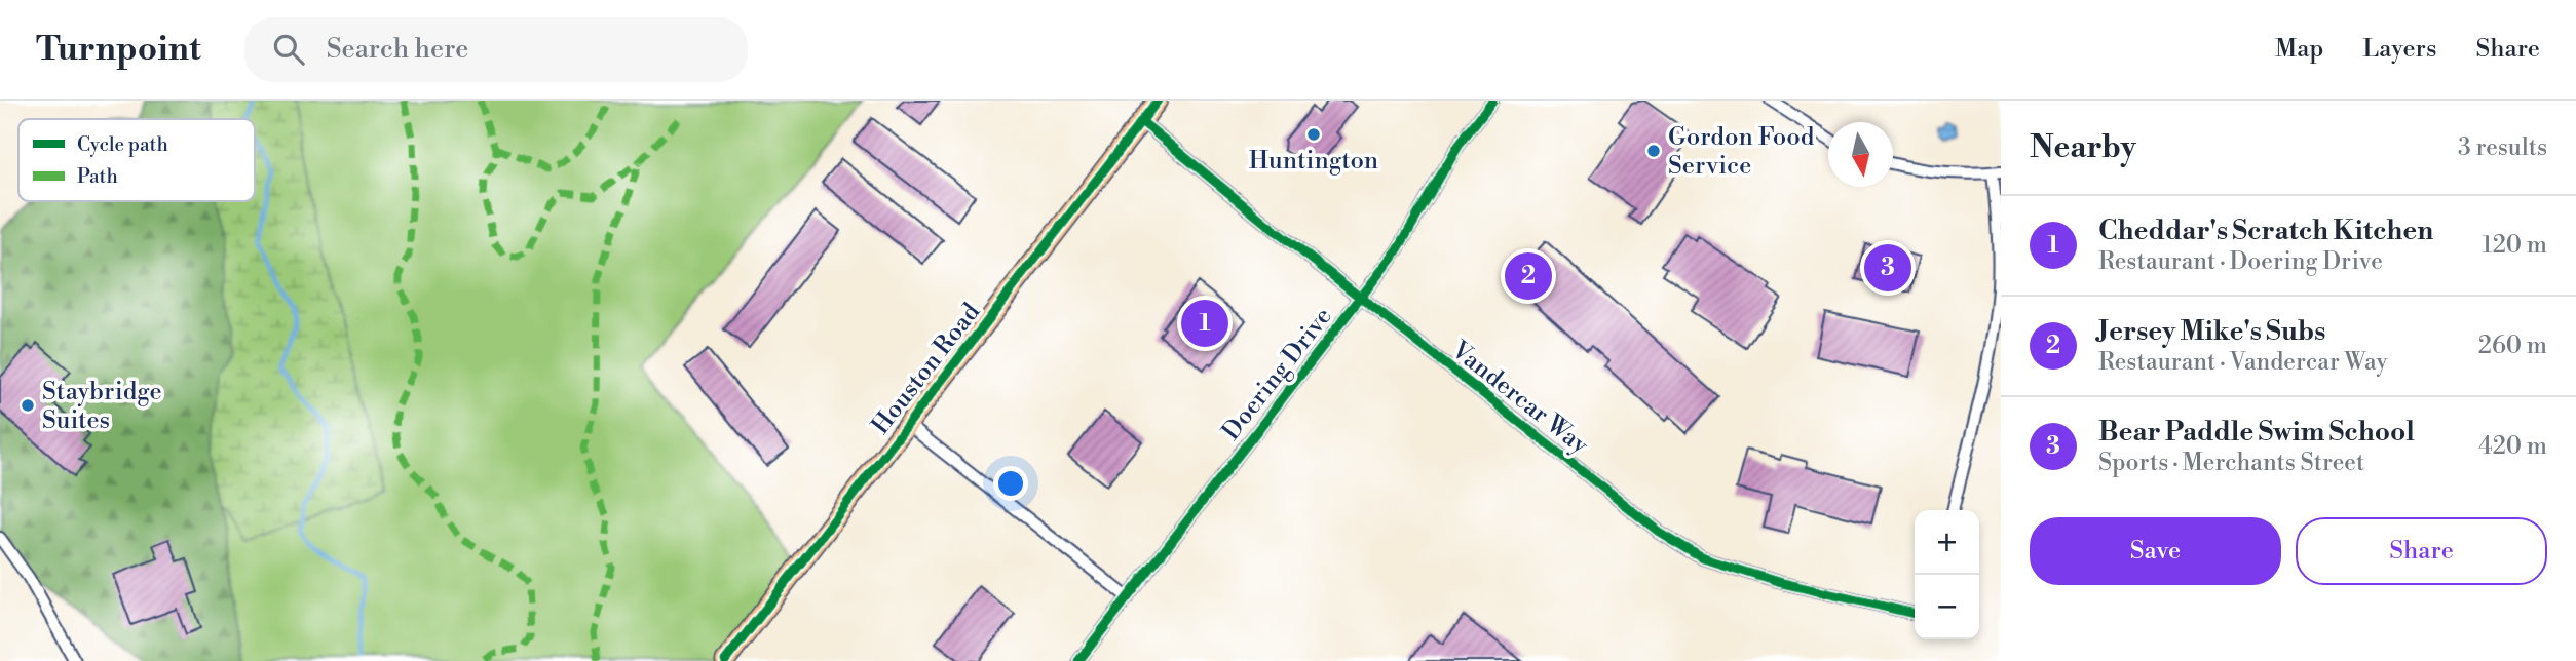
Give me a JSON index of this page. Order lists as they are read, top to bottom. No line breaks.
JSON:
{"streets":{"main road":["Houston Road"],"street":["Doering Drive","Vandercar Way"]},"crossings":[["Houston Road","Vandercar Way"],["Doering Drive","Vandercar Way"]],"places":["Huntington","Gordon Food Service","Staybridge Suites"],"legend":["Cycle path","Path"],"north":"bottom","page":{"header":"Turnpoint","search":"Search here","nav":["Map","Layers","Share"],"heading":["Nearby","3 results"],"list":[{"mark":"1","name":"Cheddar's Scratch Kitchen","note":"Restaurant · Doering Drive","value":"120 m"},{"mark":"2","name":"Jersey Mike's Subs","note":"Restaurant · Vandercar Way","value":"260 m"},{"mark":"3","name":"Bear Paddle Swim School","note":"Sports · Merchants Street","value":"420 m"}],"pins":["3","2","1"],"buttons":["Save","Share"],"map_buttons":["+","−"]}}
